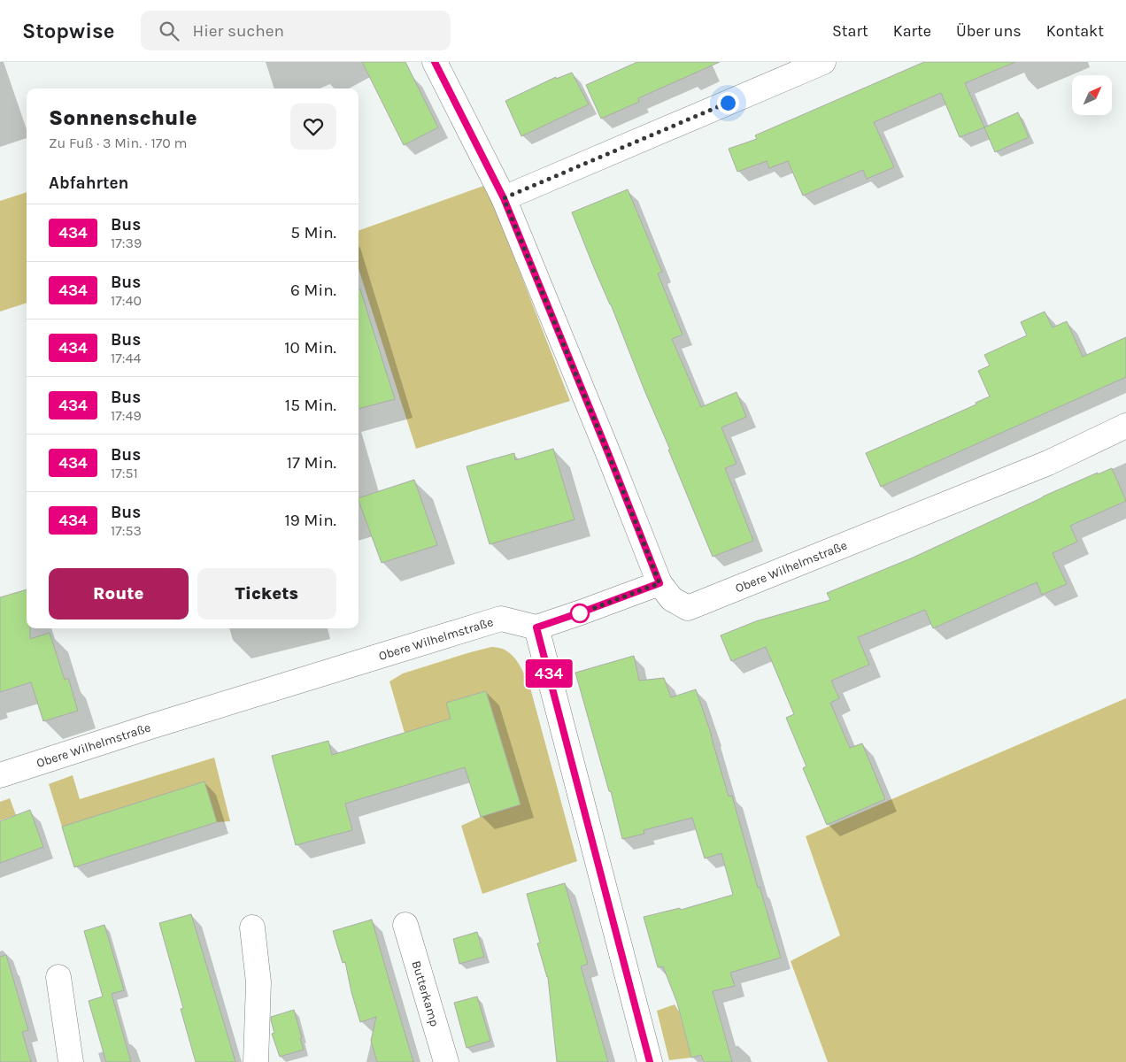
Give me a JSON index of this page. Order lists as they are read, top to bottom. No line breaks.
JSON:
{"streets":{"street":["Obere Wilhelmstraße","Butterkamp"]},"lines":["bus line 434"],"north":"top right","page":{"header":"Stopwise","search":"Hier suchen","nav":["Start","Karte","Über uns","Kontakt"],"on_map":"434","heading":[["Sonnenschule","Zu Fuß · 3 Min. · 170 m"],"Abfahrten"],"list":[{"mark":"434","name":"Bus","note":"17:39","value":"5 Min."},{"mark":"434","name":"Bus","note":"17:40","value":"6 Min."},{"mark":"434","name":"Bus","note":"17:44","value":"10 Min."},{"mark":"434","name":"Bus","note":"17:49","value":"15 Min."},{"mark":"434","name":"Bus","note":"17:51","value":"17 Min."},{"mark":"434","name":"Bus","note":"17:53","value":"19 Min."}],"buttons":["Route","Tickets"]}}
